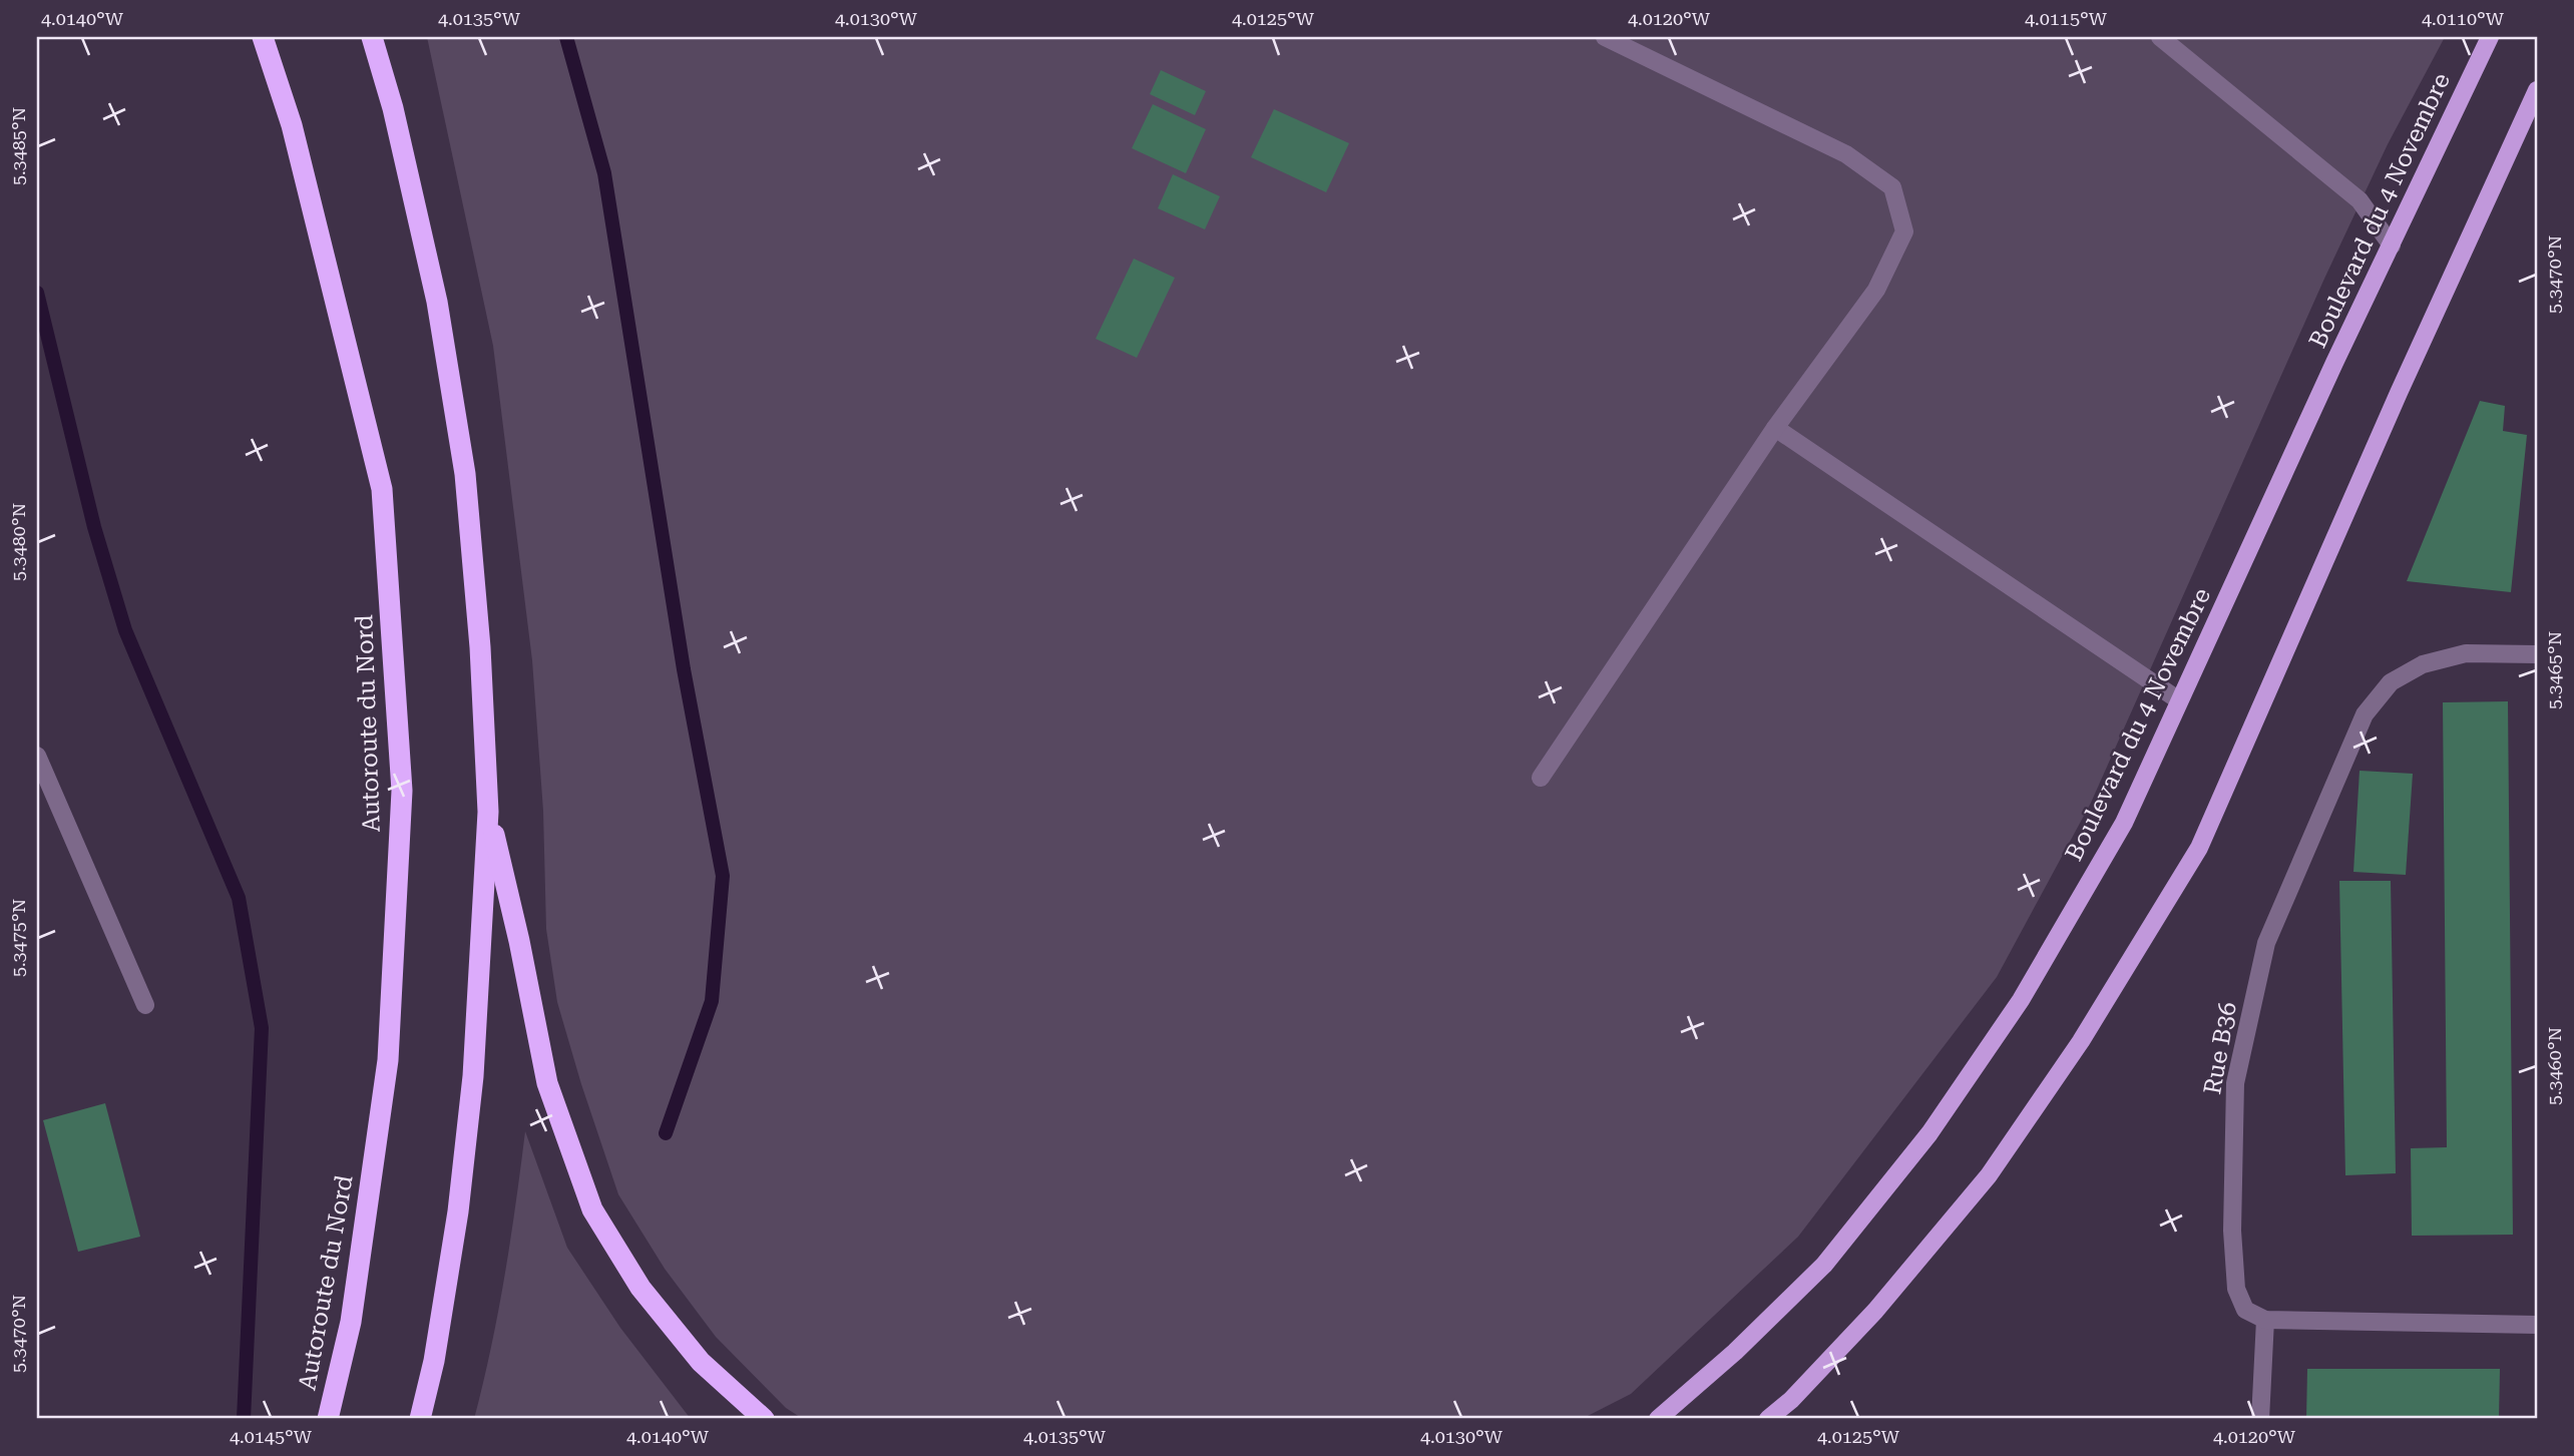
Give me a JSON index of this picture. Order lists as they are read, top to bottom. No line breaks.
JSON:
{"streets":{"highway":["Autoroute du Nord"],"main road":["Boulevard du 4 Novembre"],"street":["Rue B36"]},"coordinates":["4.0140°W","4.0135°W","4.0130°W","4.0125°W","4.0120°W","4.0115°W","4.0110°W","5.3485°N","5.3470°N","5.3480°N","5.3465°N","5.3475°N","5.3460°N","4.0145°W"]}
